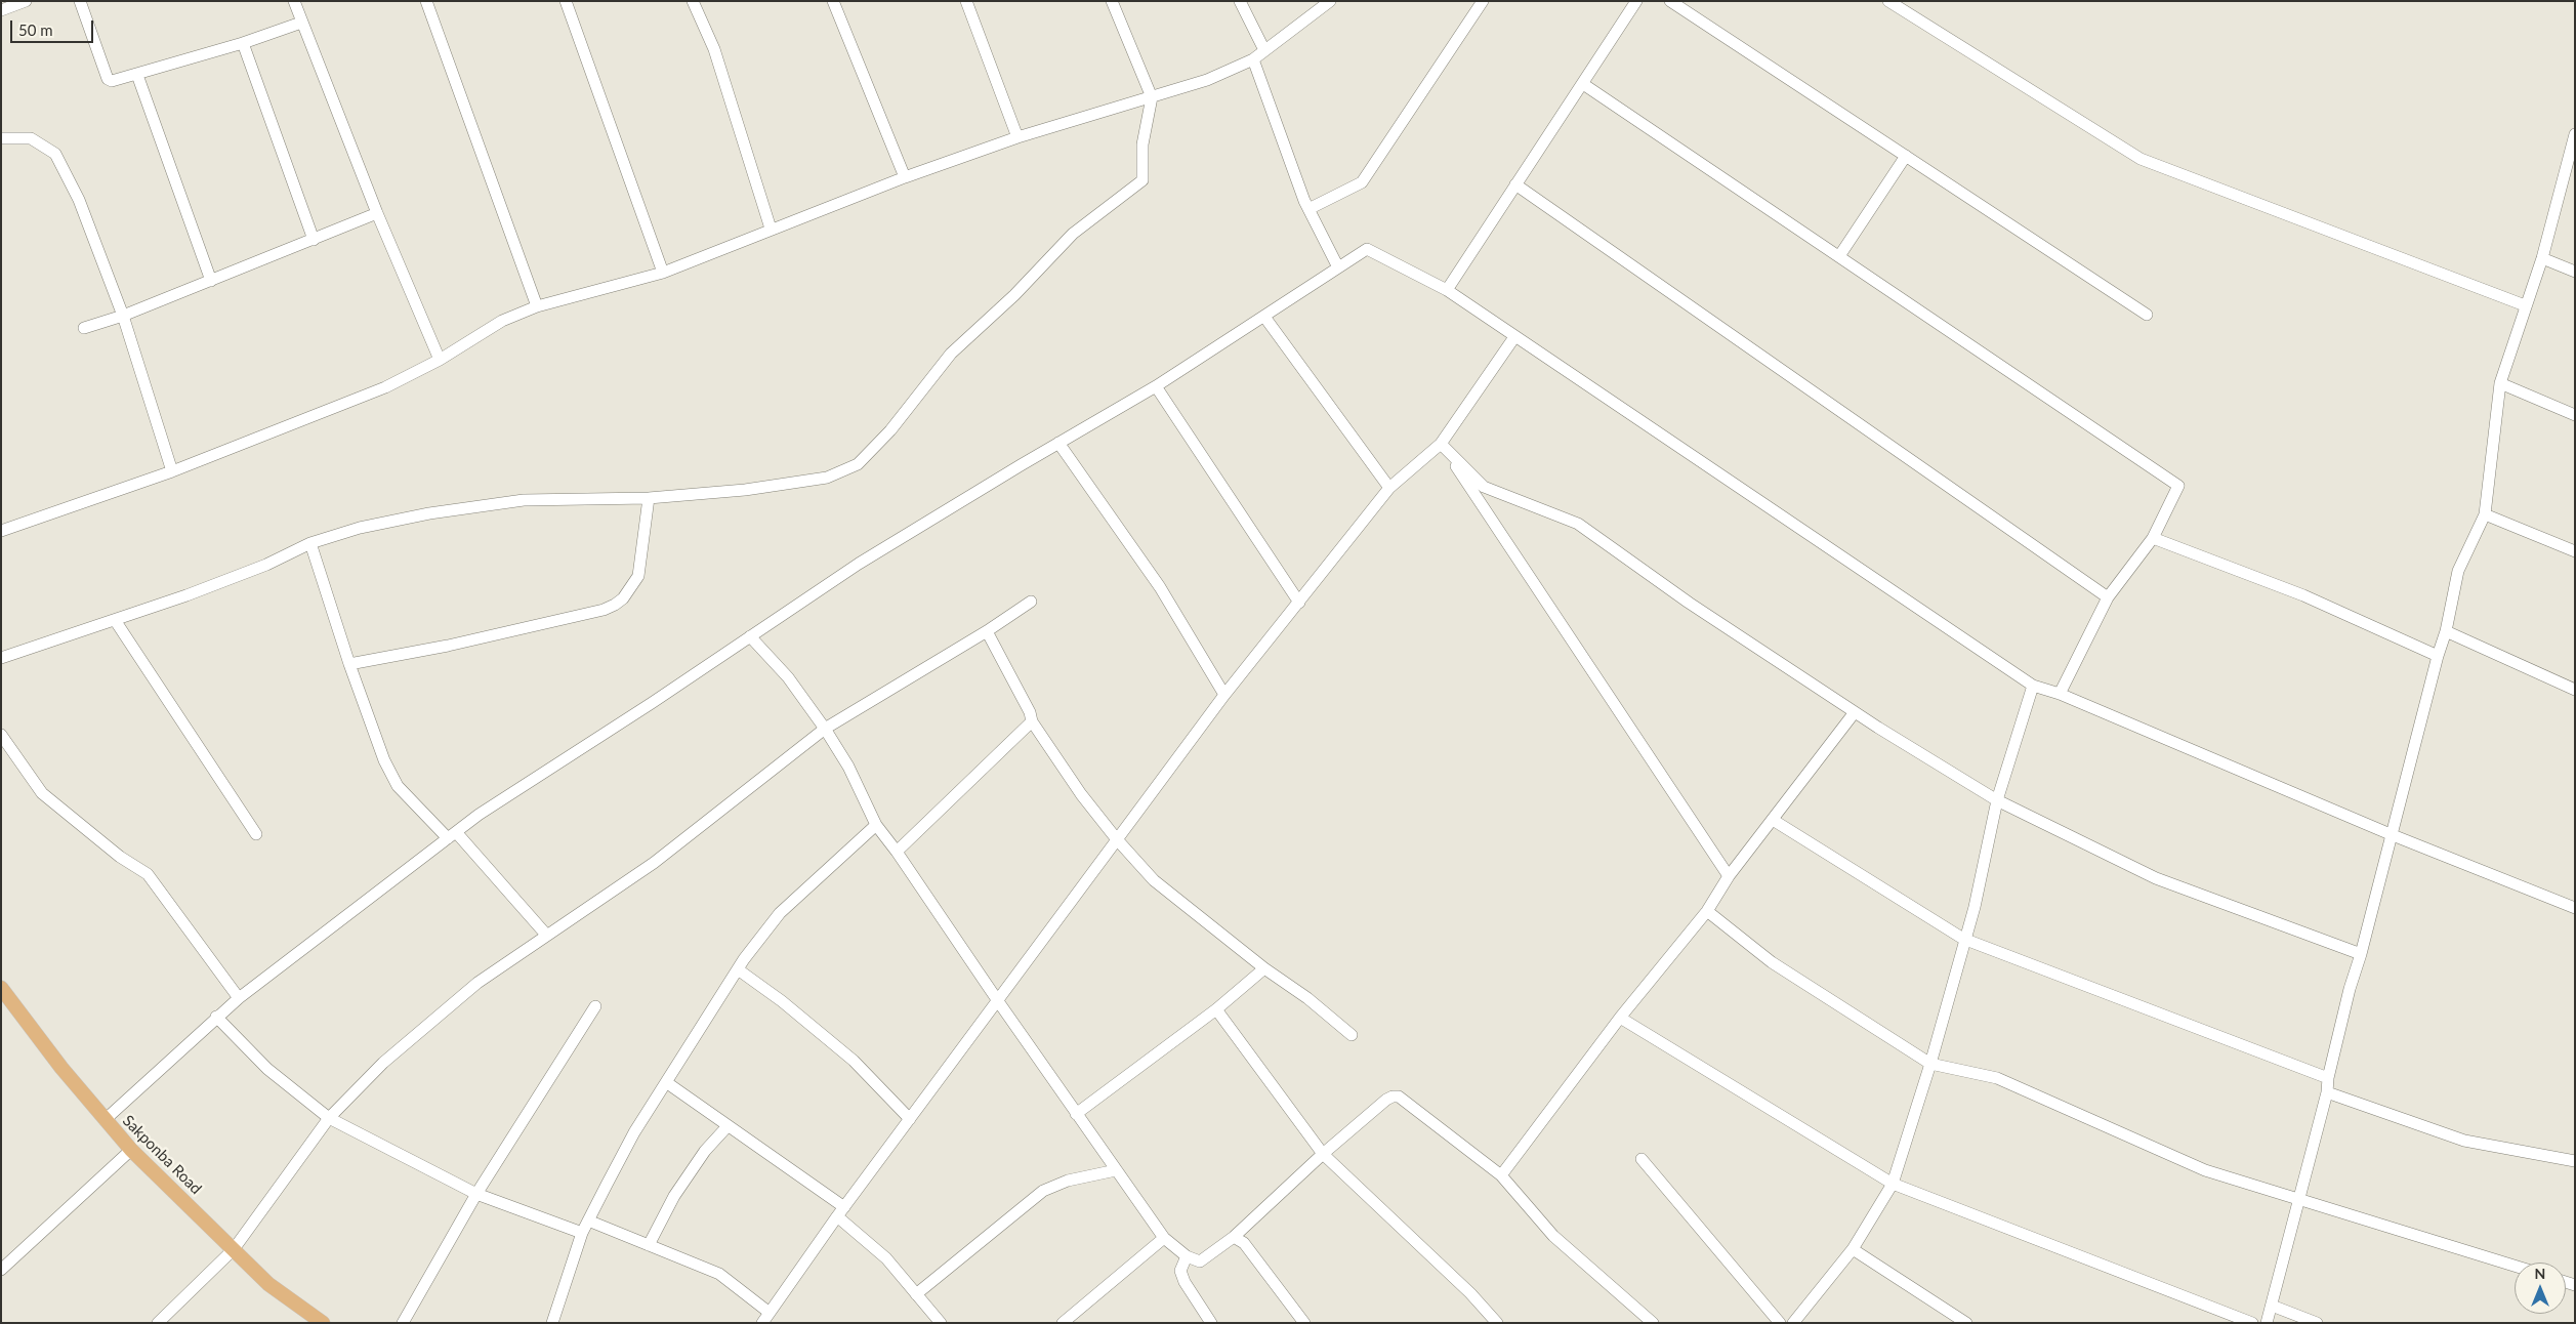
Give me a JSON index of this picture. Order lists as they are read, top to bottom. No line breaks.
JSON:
{"streets":{"main road":["Sakponba Road"]},"scale_bar":"50 m","north":"top"}
